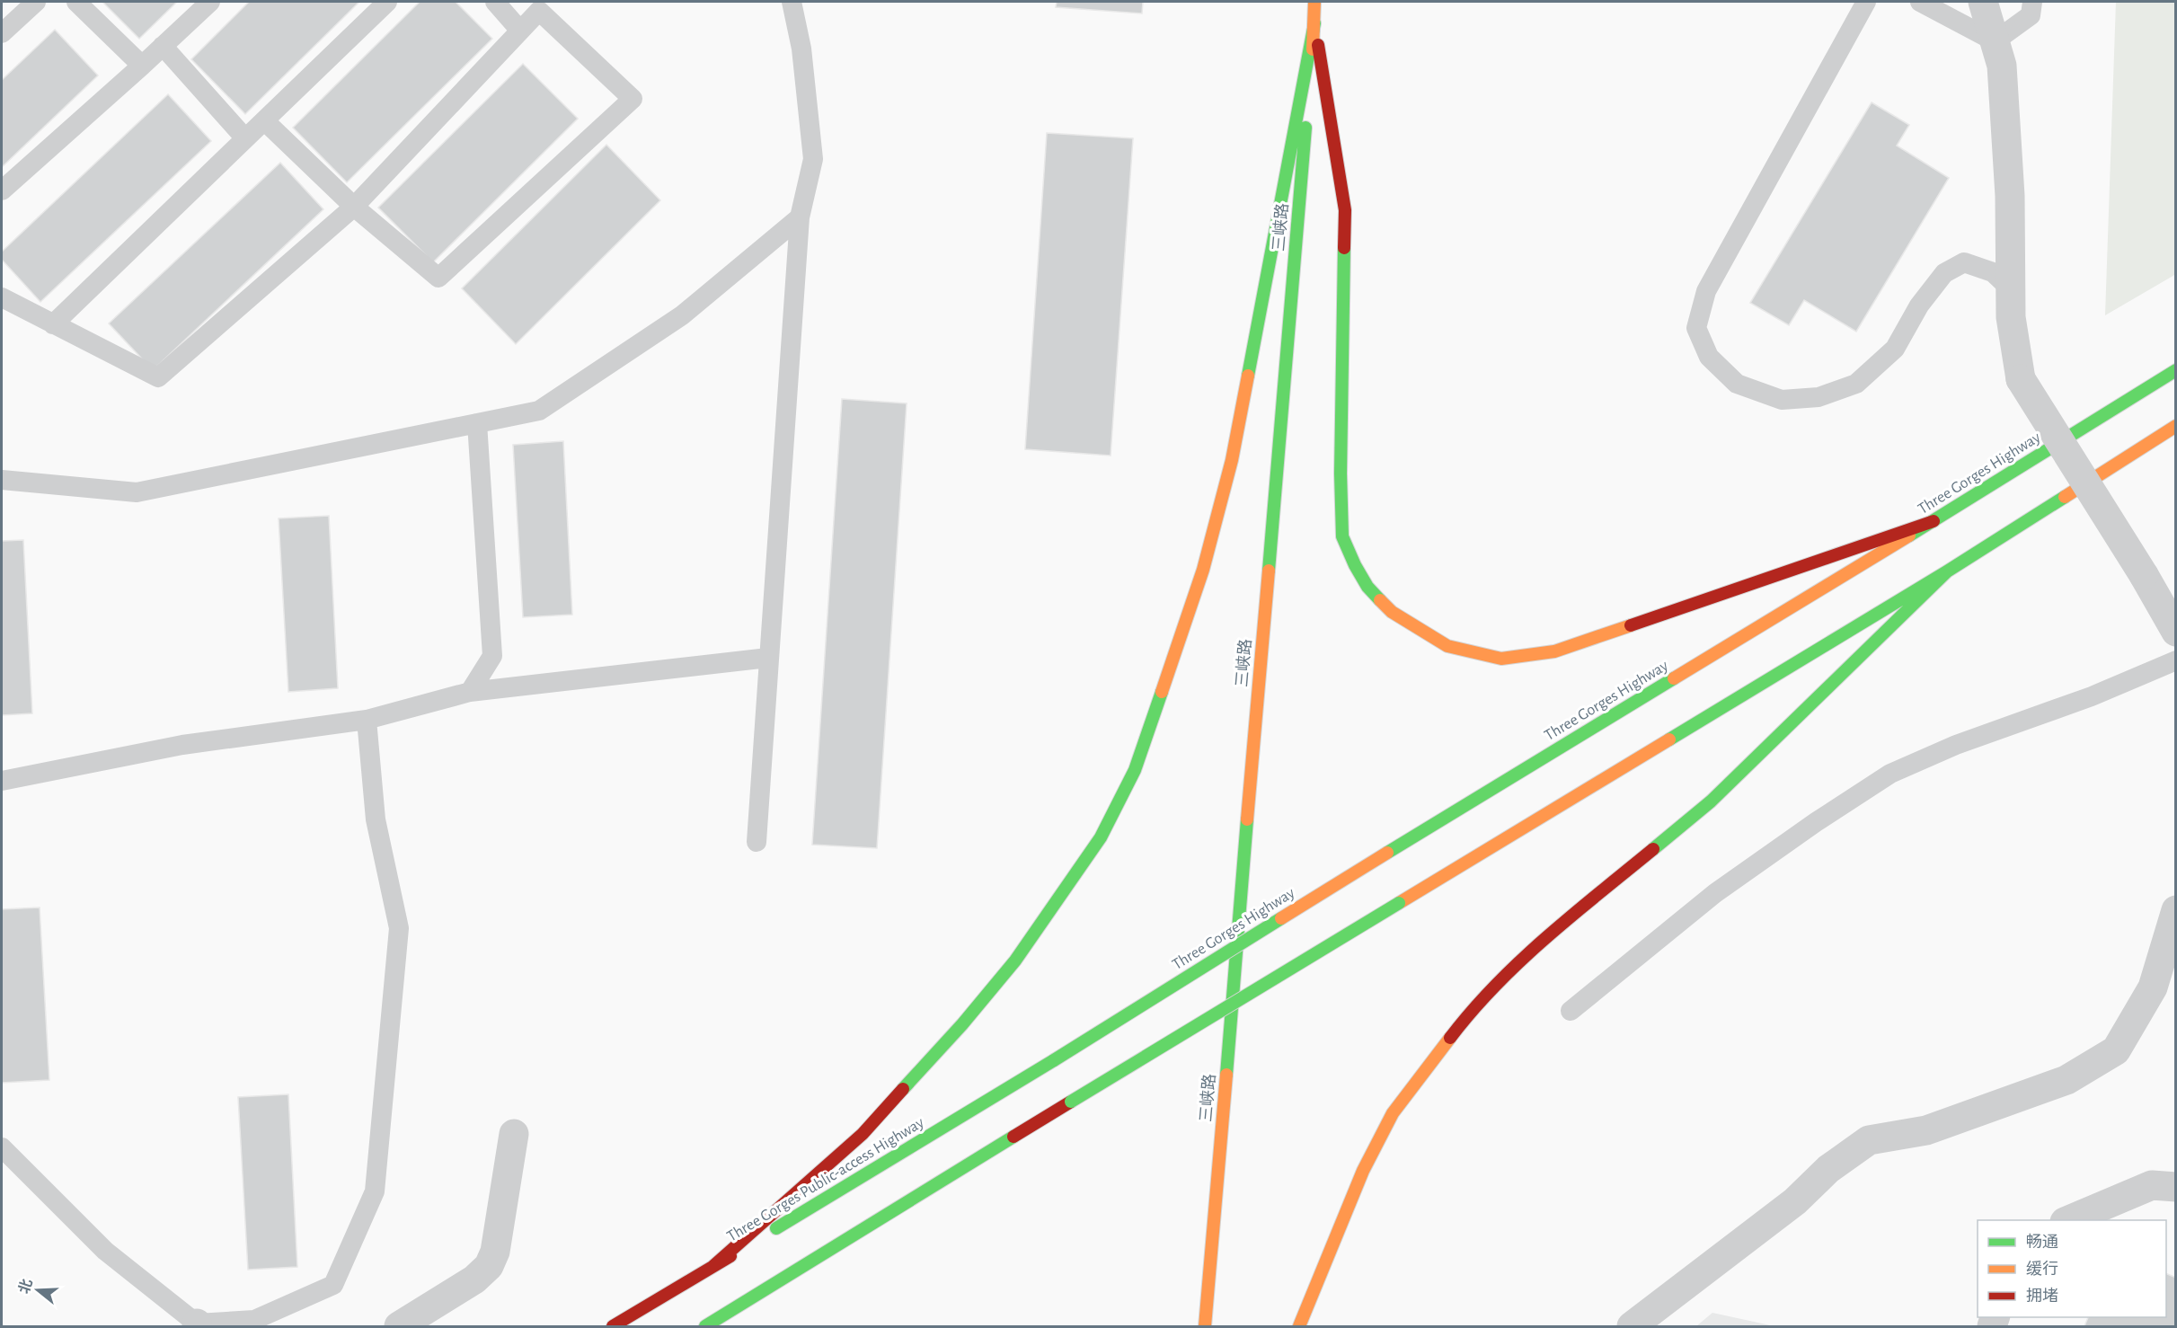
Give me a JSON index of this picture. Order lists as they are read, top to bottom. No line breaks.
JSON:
{"streets":{"main road":["三峡路","Three Gorges Highway","Three Gorges Public-access Highway"]},"crossings":[["Three Gorges Highway","Three Gorges Public-access Highway"]],"legend":["畅通","缓行","拥堵"],"north":"left"}
